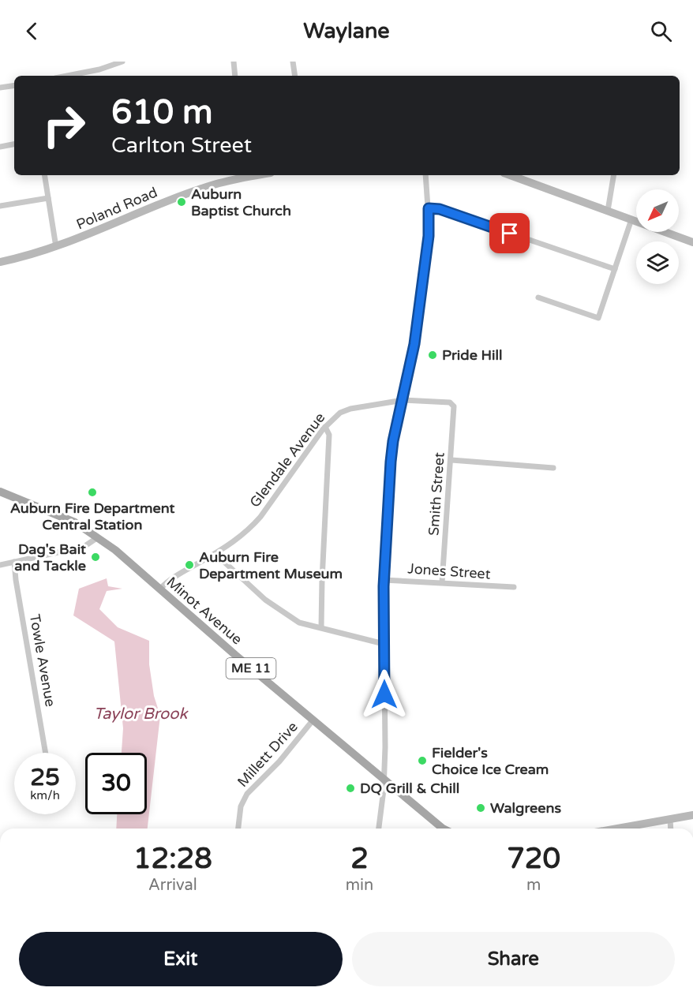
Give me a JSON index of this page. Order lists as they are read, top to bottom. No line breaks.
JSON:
{"streets":{"main road":["Minot Avenue","ME 11"],"street":["Poland Road","Glendale Avenue","Smith Street","Jones Street","Towle Avenue","Millett Drive"]},"crossings":[["Glendale Avenue","Smith Street"],["Glendale Avenue","Minot Avenue"],["Smith Street","Jones Street"],["Minot Avenue","Millett Drive"]],"water":["Taylor Brook"],"places":["Auburn Baptist Church","Pride Hill","Auburn Fire Department Central Station","Dag's Bait and Tackle","Auburn Fire Department Museum","Fielder's Choice Ice Cream","DQ Grill & Chill","Walgreens"],"north":"bottom left","page":{"header":"Waylane","turn":["610 m","Carlton Street"],"speed":"25 km/h","limit":"30","eta":["12:28","Arrival","2","min","720","m"],"buttons":["Exit","Share"]}}
